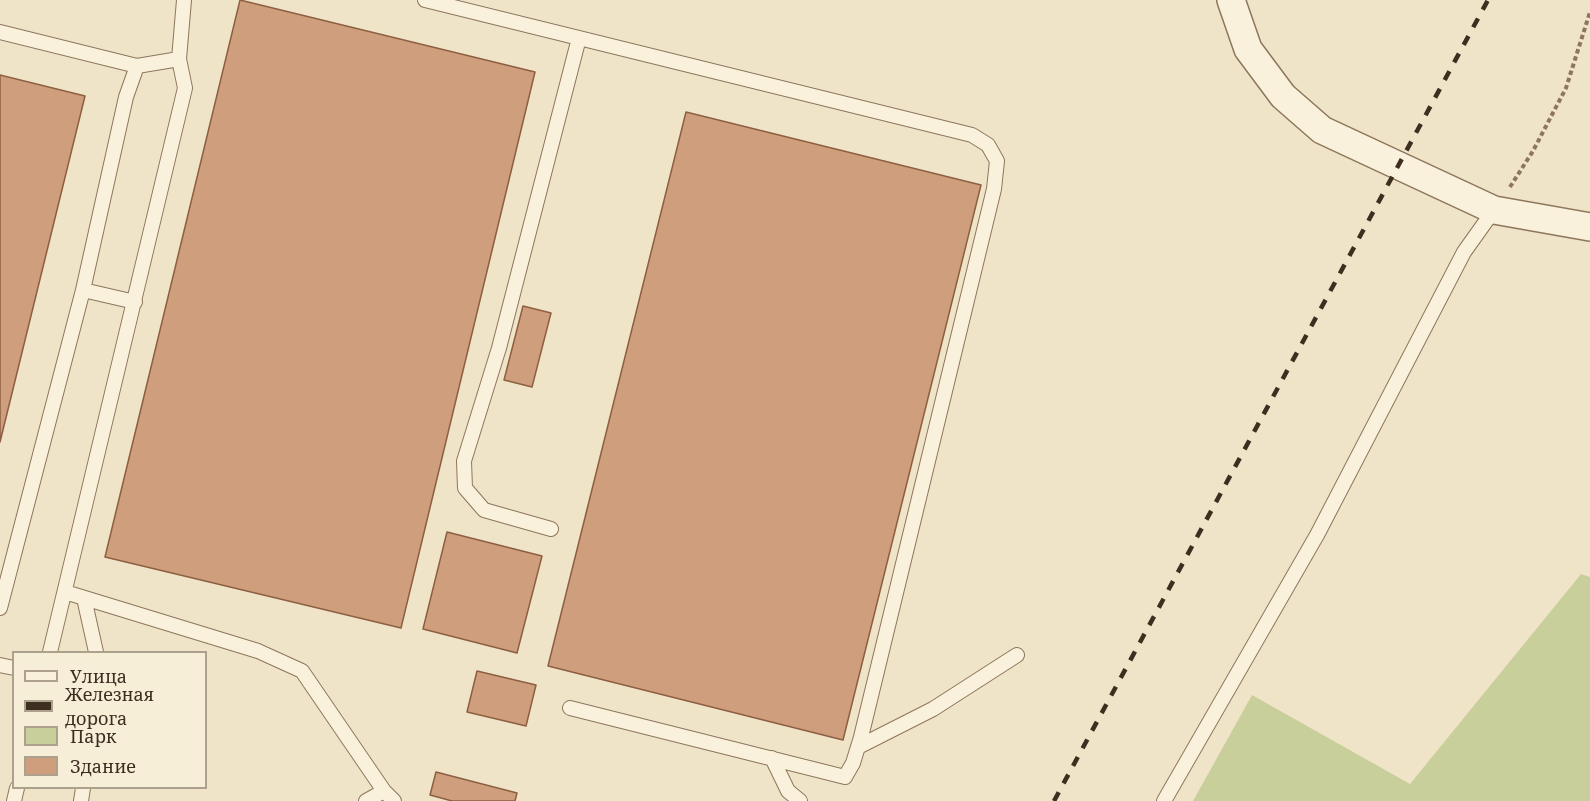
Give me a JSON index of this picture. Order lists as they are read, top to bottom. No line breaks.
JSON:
{"legend":["Улица","Железная дорога","Парк","Здание"]}
